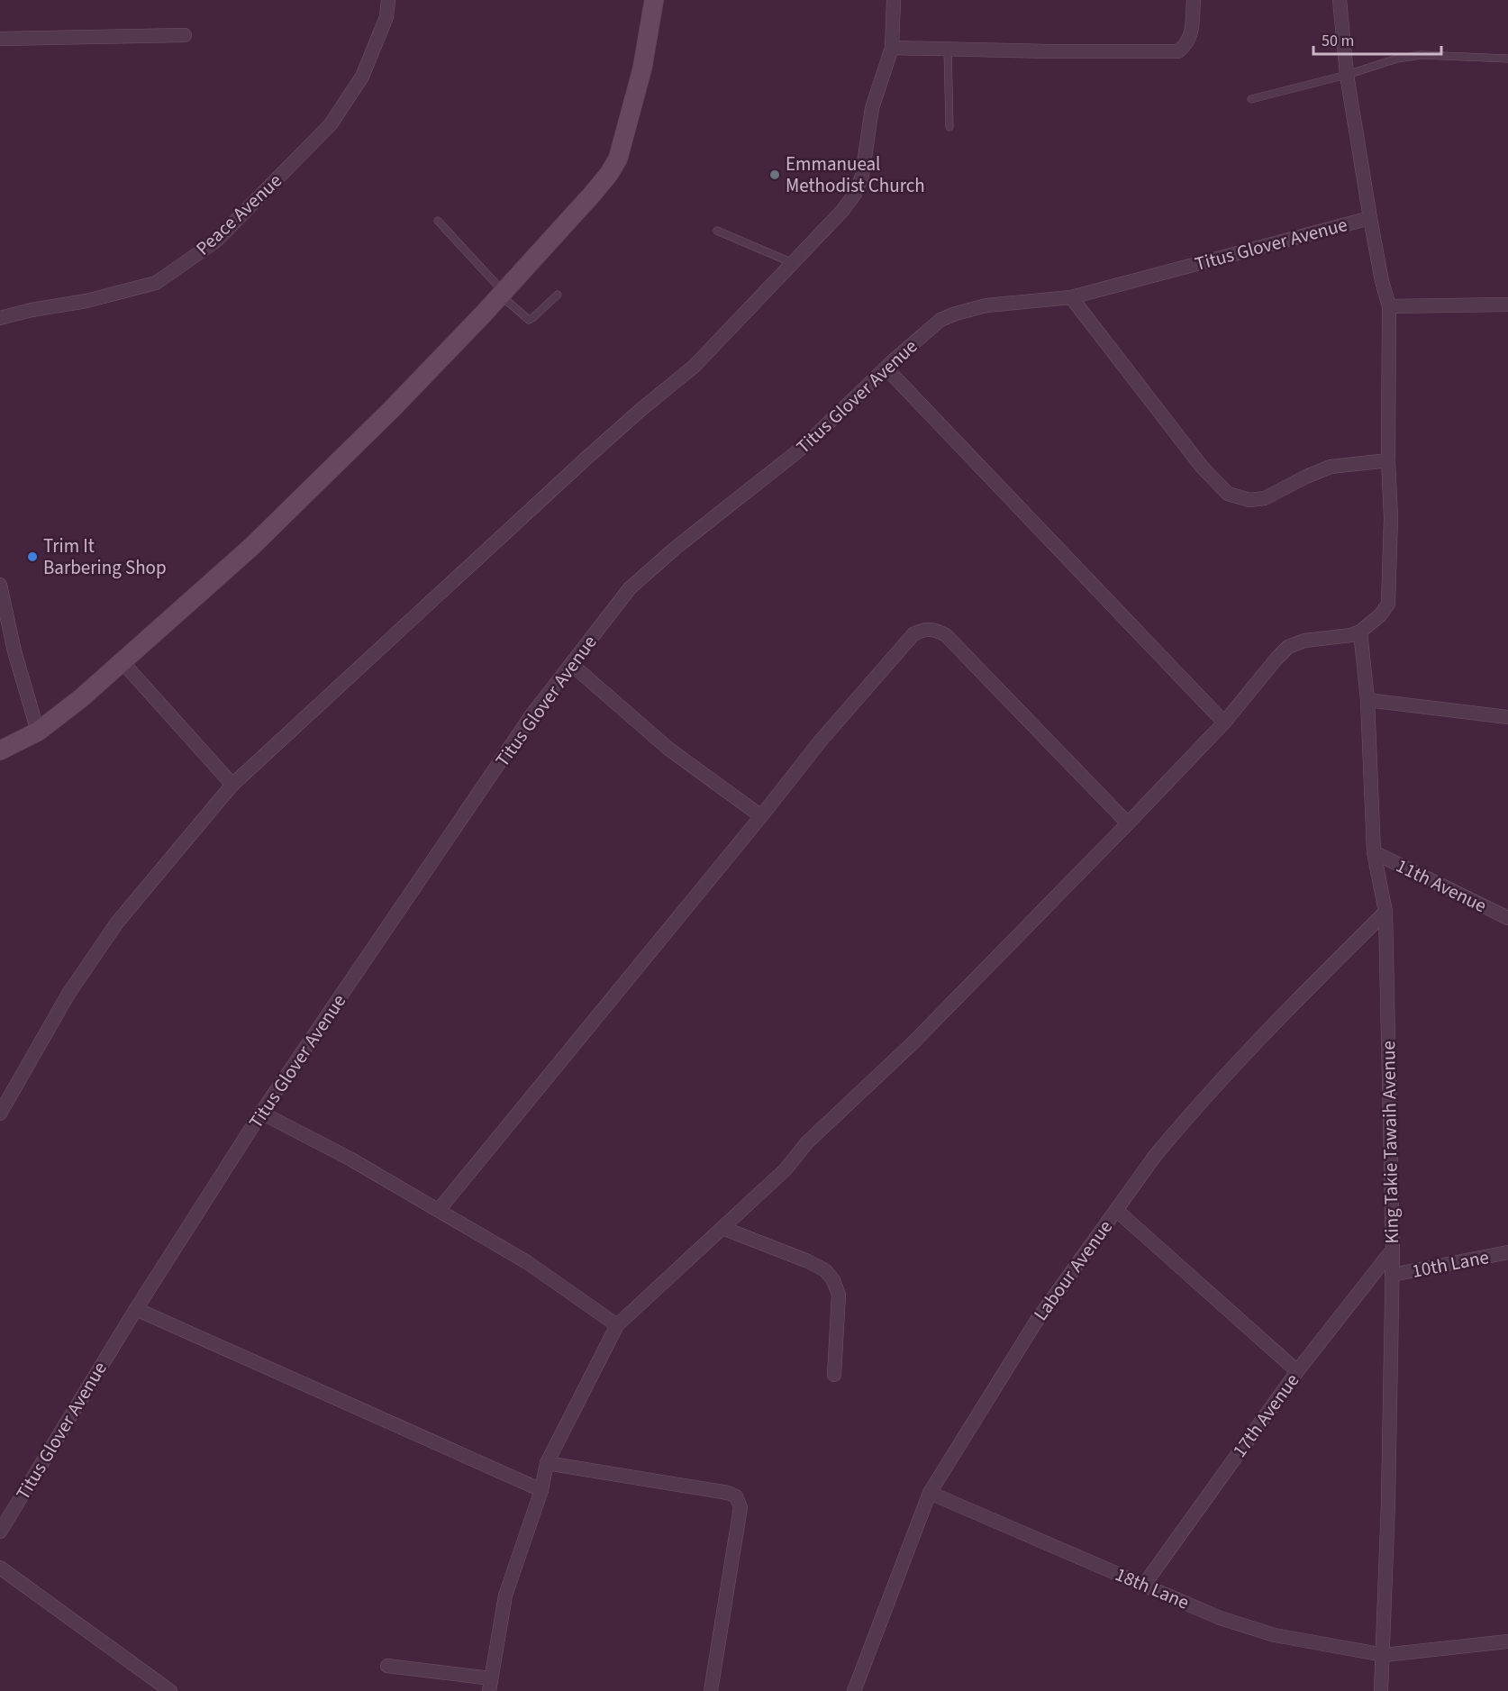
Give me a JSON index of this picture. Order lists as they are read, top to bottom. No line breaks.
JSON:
{"streets":{"street":["Peace Avenue","Titus Glover Avenue","11th Avenue","King Takie Tawaih Avenue","10th Lane","Labour Avenue","17th Avenue","18th Lane"]},"crossings":[["11th Avenue","King Takie Tawaih Avenue"],["King Takie Tawaih Avenue","10th Lane"],["King Takie Tawaih Avenue","Labour Avenue"],["King Takie Tawaih Avenue","17th Avenue"],["King Takie Tawaih Avenue","18th Lane"],["Labour Avenue","18th Lane"],["17th Avenue","18th Lane"]],"places":["Emmanueal Methodist Church","Trim It Barbering Shop"],"scale_bar":"50 m"}
